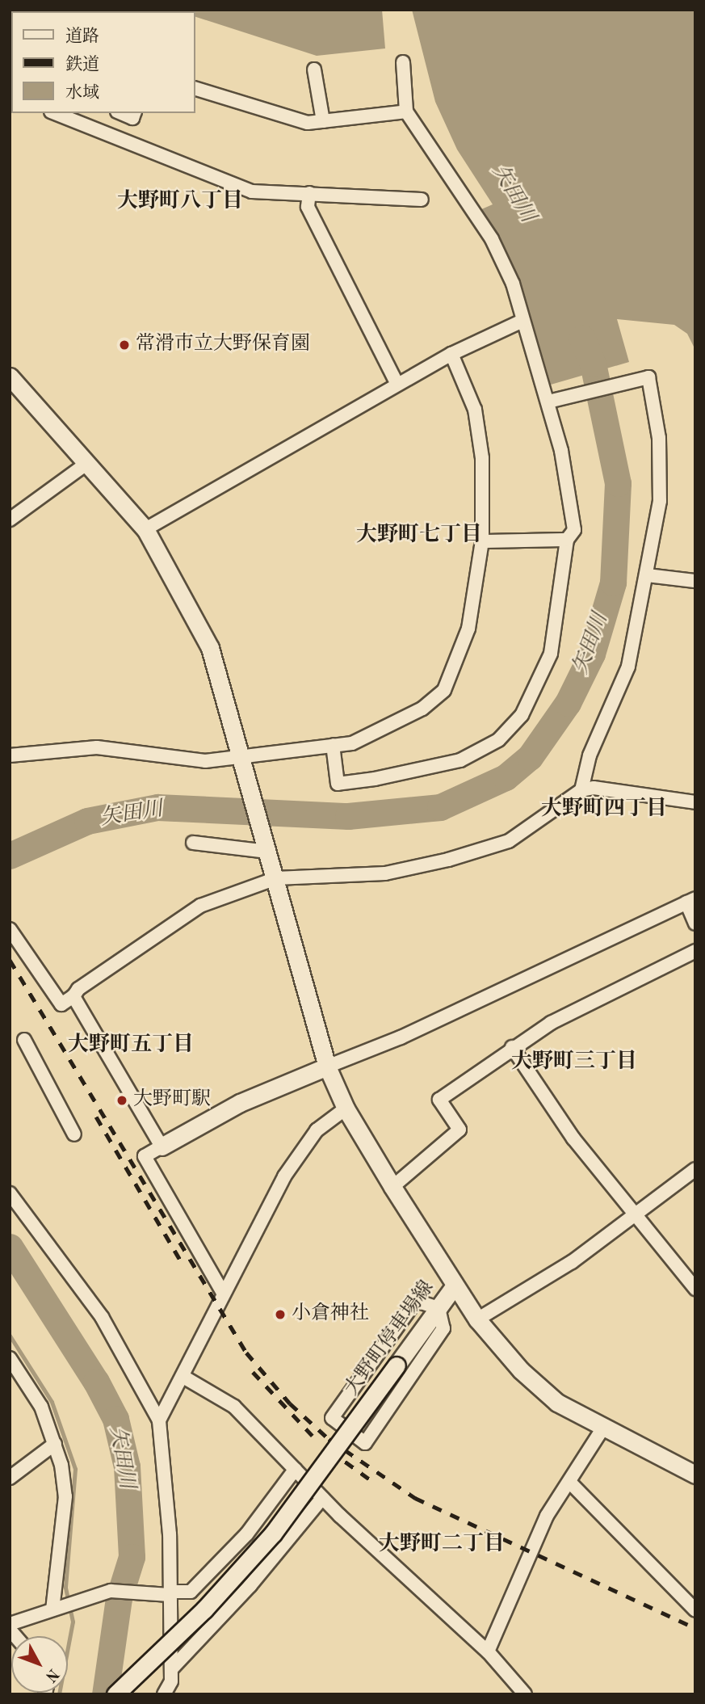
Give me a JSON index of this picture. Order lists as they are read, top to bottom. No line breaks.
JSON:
{"streets":{"street":["大野町停車場線"]},"districts":["大野町八丁目","大野町七丁目","大野町四丁目","大野町五丁目","大野町三丁目","大野町二丁目"],"water":["矢田川"],"places":["常滑市立大野保育園","大野町駅","小倉神社"],"legend":["道路","鉄道","水域"],"north":"bottom right"}
